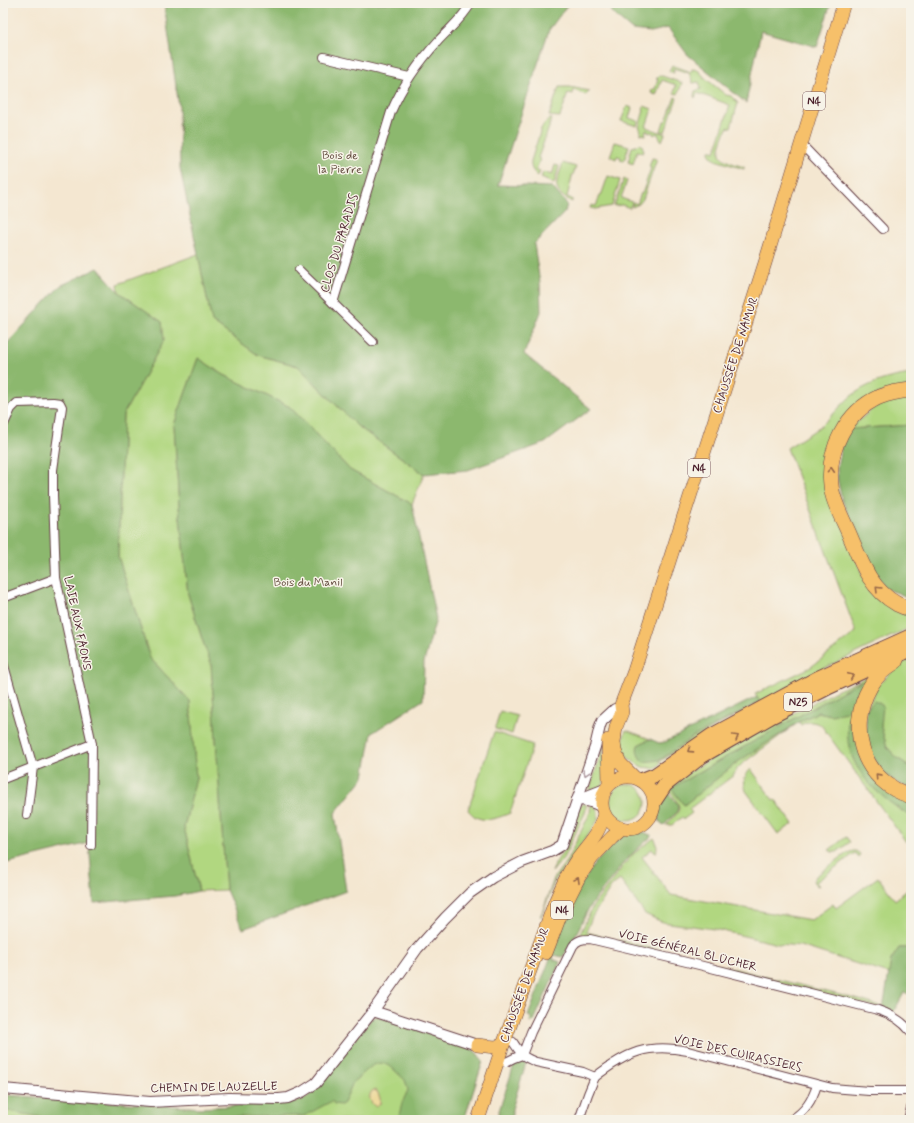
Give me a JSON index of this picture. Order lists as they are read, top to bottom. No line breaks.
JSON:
{"streets":{"highway":["N25"],"main road":["N4","CHAUSSÉE DE NAMUR"],"street":["CLOS DU PARADIS","LAIE AUX FAONS","VOIE GÉNÉRAL BLÜCHER","VOIE DES CUIRASSIERS","CHEMIN DE LAUZELLE"]},"crossings":[["CHAUSSÉE DE NAMUR","N25"]],"parks":["Bois de la Pierre","Bois du Manil"]}
